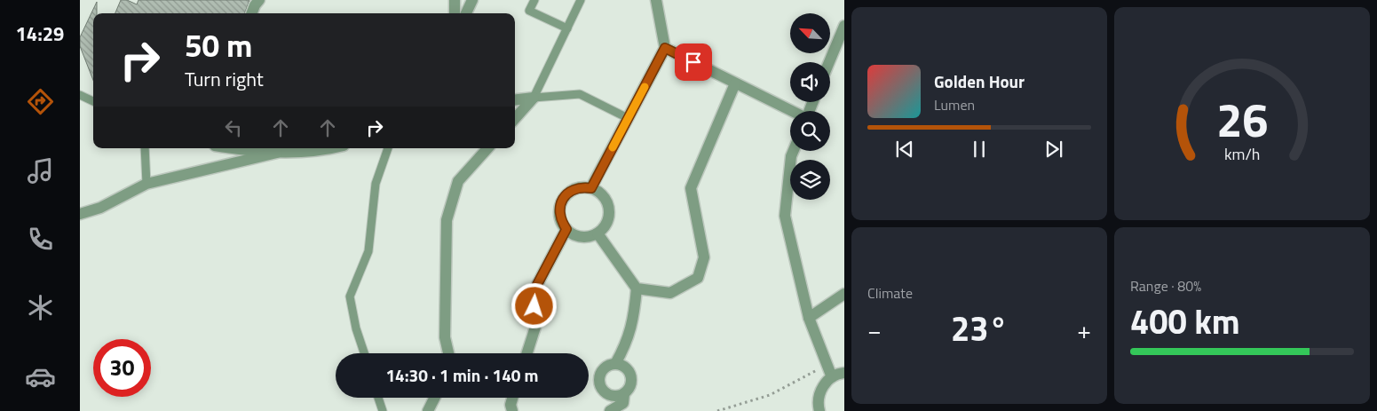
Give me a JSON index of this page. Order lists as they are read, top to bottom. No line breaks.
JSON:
{"north":"top left","page":{"tabs":"14:29","turn":["50 m","Turn right"],"song":["Golden Hour","Lumen"],"tile":["Climate",["Range · 80%","400 km"]],"heat":["−","23°","+"],"limit":"30","trip":"14:30 · 1 min · 140 m","gauge":["26","km/h"]}}
